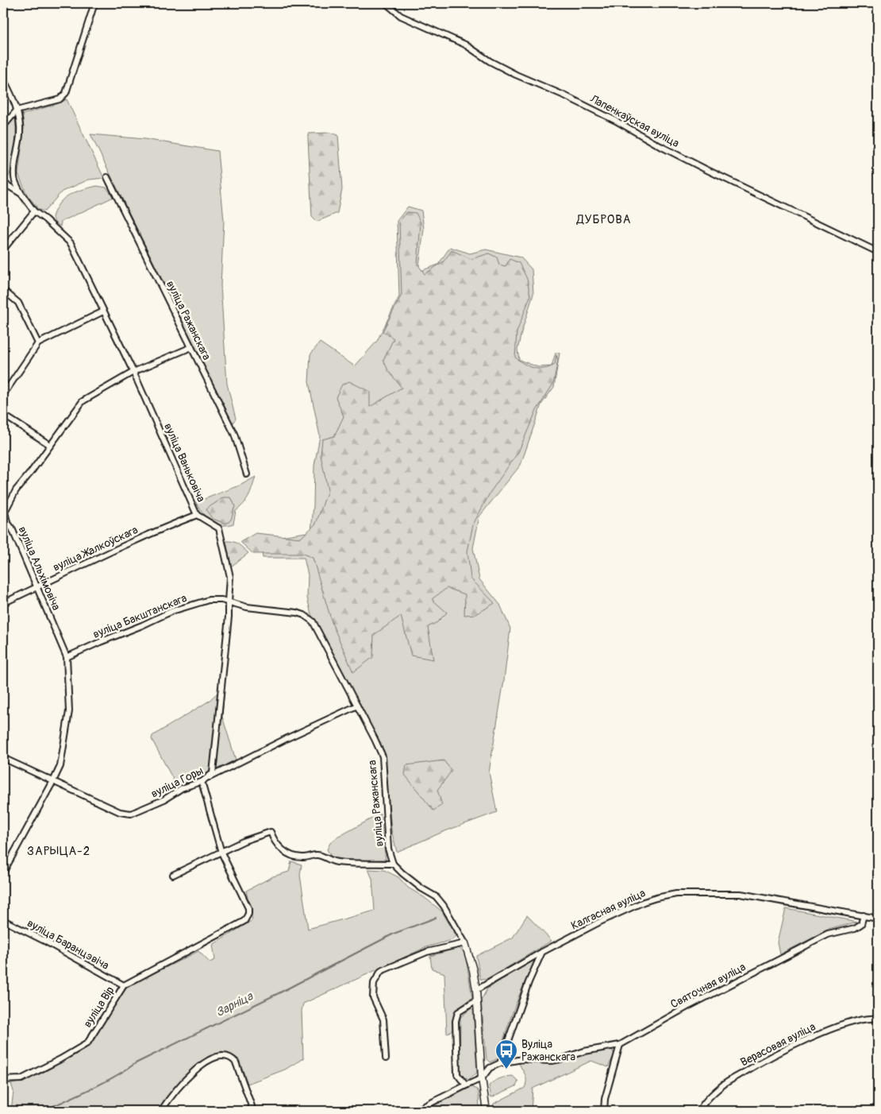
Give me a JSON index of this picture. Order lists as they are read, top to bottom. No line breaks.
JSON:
{"streets":{"street":["Лапенкаўская вуліца","вуліца Ражанскага","вуліца Ваньковіча","вуліца Жалкоўскага","вуліца Альхімовіча","вуліца Бакштанскага","вуліца Горы","Калгасная вуліца","вуліца Баранцэвіча","Святочная вуліца","вуліца Вір","Верасовая вуліца"]},"crossings":[["вуліца Ражанскага","вуліца Альхімовіча"],["вуліца Ражанскага","вуліца Бакштанскага"],["вуліца Ражанскага","вуліца Горы"],["вуліца Ражанскага","Калгасная вуліца"],["вуліца Ваньковіча","вуліца Жалкоўскага"],["вуліца Ваньковіча","вуліца Альхімовіча"],["вуліца Ваньковіча","вуліца Бакштанскага"],["вуліца Ваньковіча","вуліца Горы"],["вуліца Жалкоўскага","вуліца Альхімовіча"],["вуліца Альхімовіча","вуліца Бакштанскага"],["вуліца Альхімовіча","вуліца Горы"],["Калгасная вуліца","Святочная вуліца"],["вуліца Баранцэвіча","вуліца Вір"]],"districts":["ДУБРОВА","ЗАРЫЦА-2"],"water":["Зарніца"],"places":{"bus stop":["Вуліца Ражанскага"]}}
